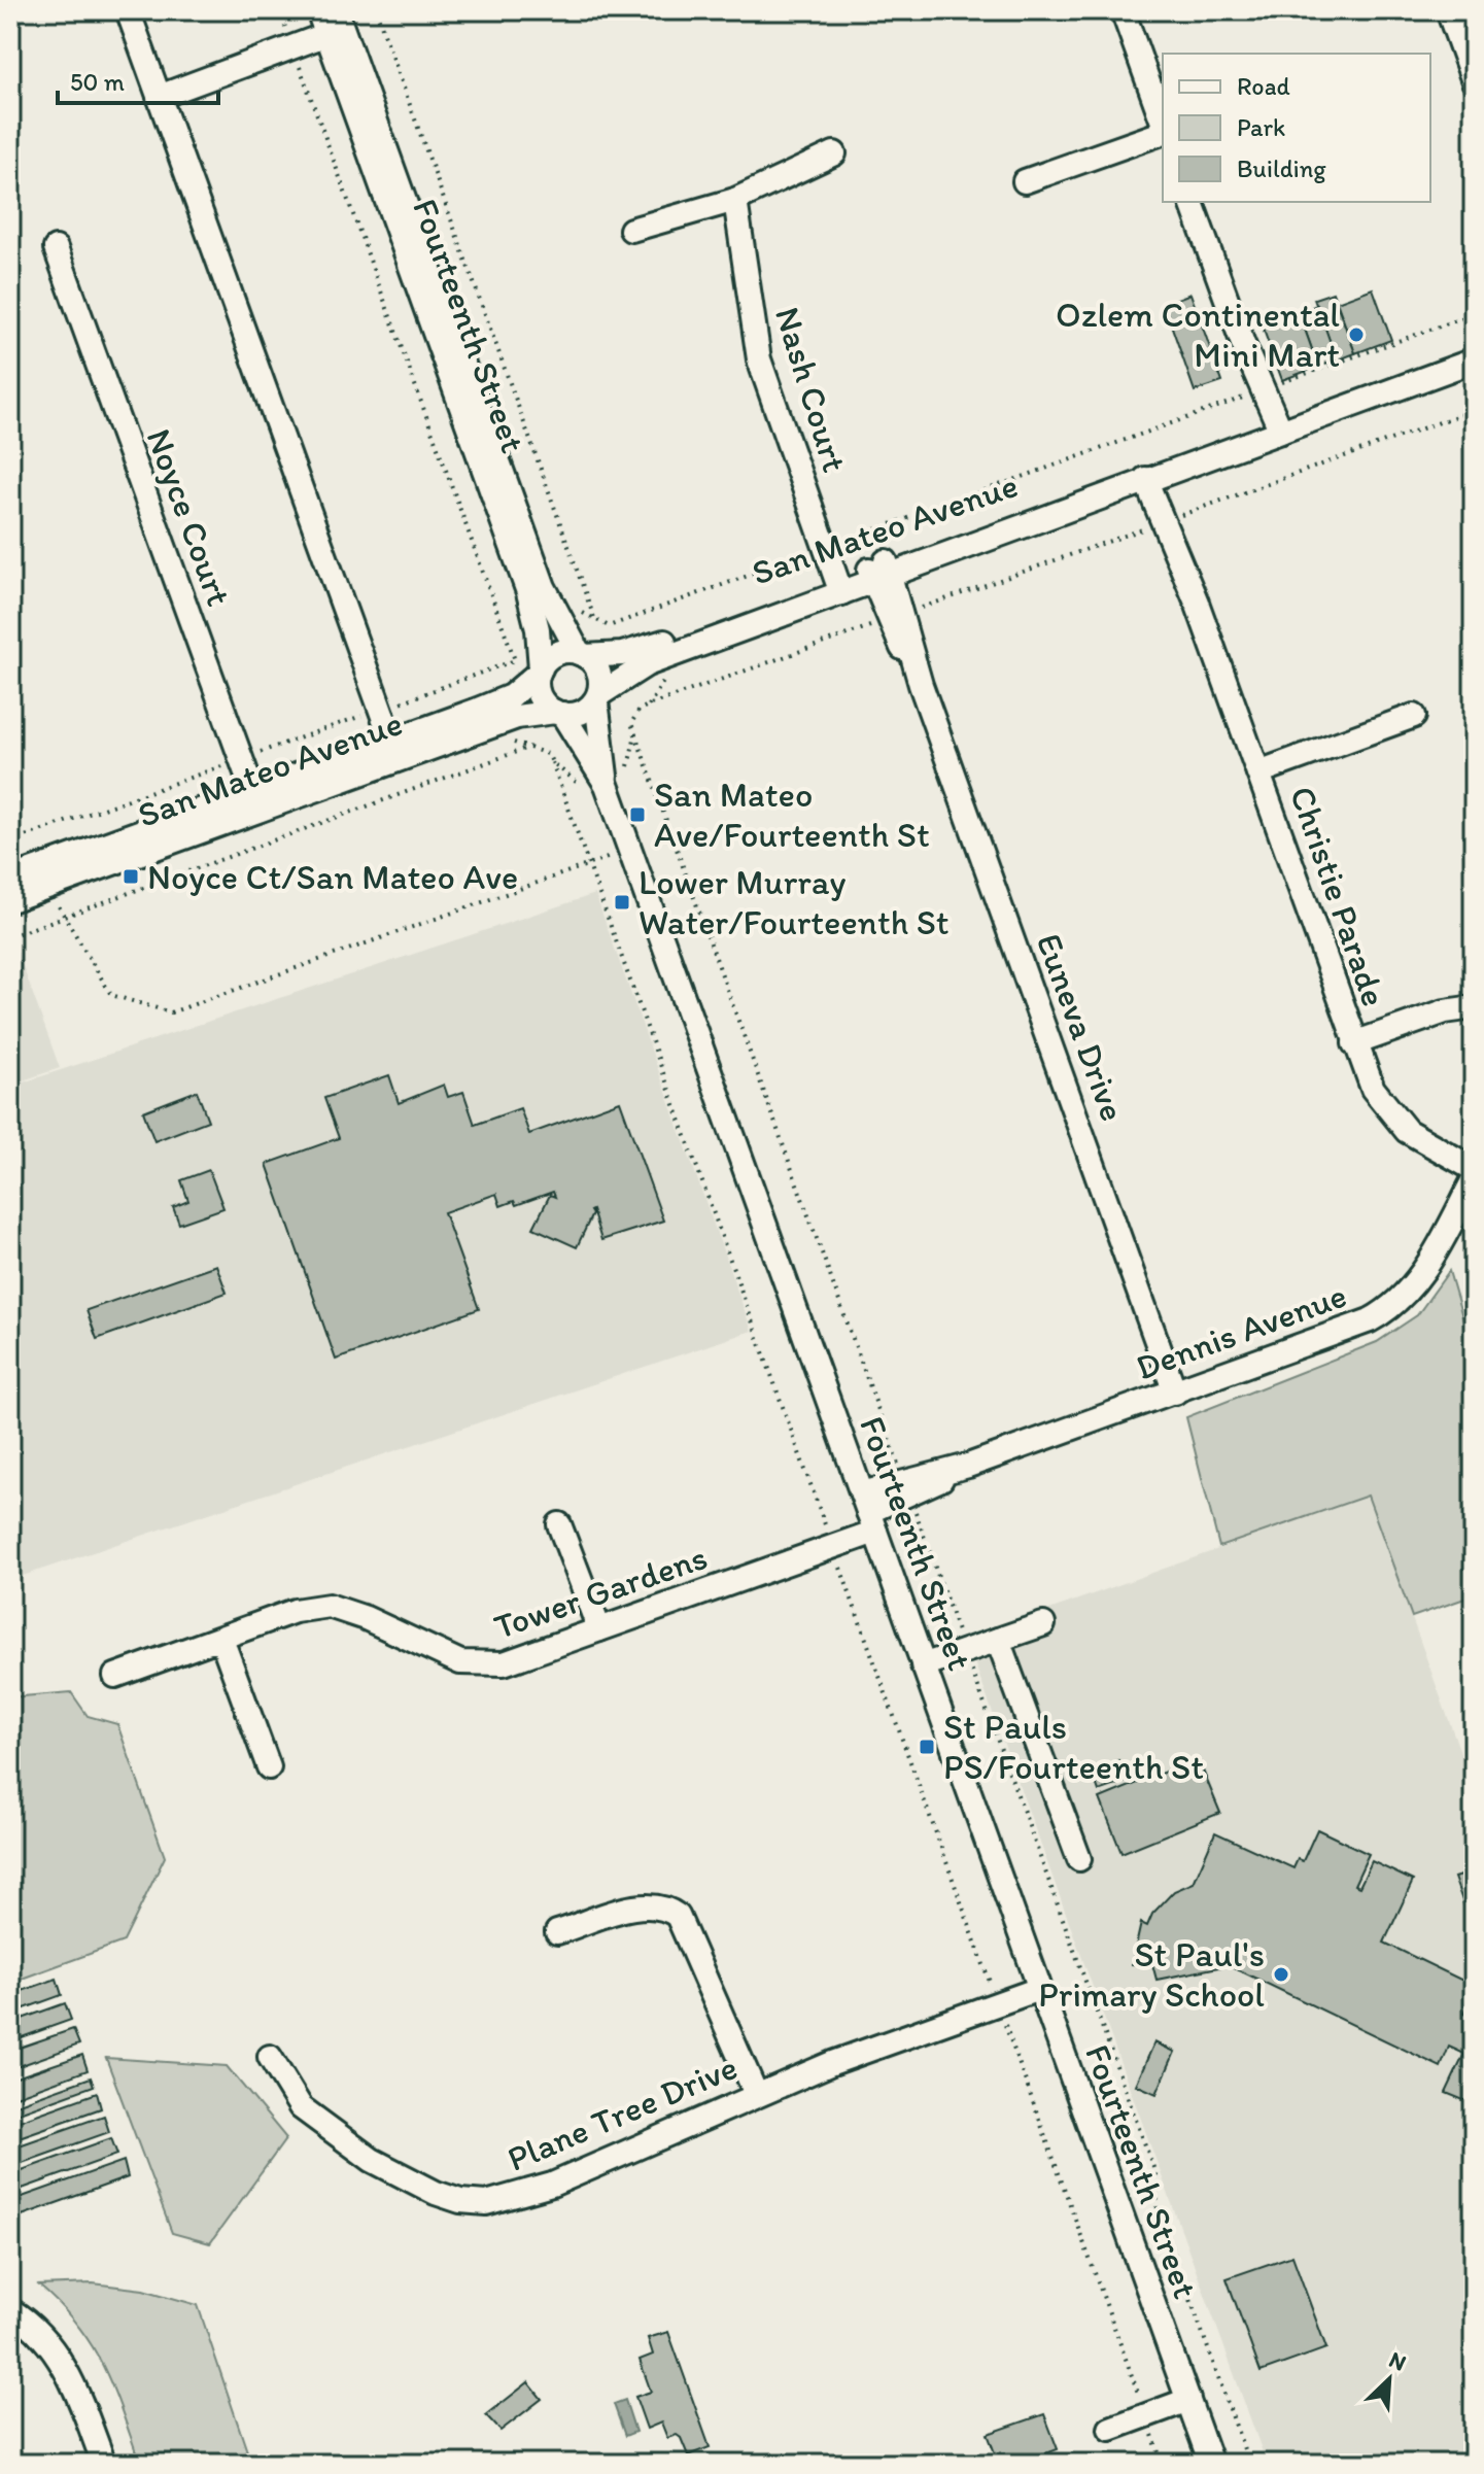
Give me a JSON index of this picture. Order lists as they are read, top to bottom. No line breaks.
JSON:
{"streets":{"street":["Fourteenth Street","Nash Court","Noyce Court","San Mateo Avenue","Christie Parade","Euneva Drive","Dennis Avenue","Tower Gardens","Plane Tree Drive"]},"crossings":[["Fourteenth Street","San Mateo Avenue"],["Fourteenth Street","Dennis Avenue"],["Fourteenth Street","Tower Gardens"],["Fourteenth Street","Plane Tree Drive"],["Nash Court","San Mateo Avenue"],["Noyce Court","San Mateo Avenue"],["San Mateo Avenue","Christie Parade"],["San Mateo Avenue","Euneva Drive"],["Euneva Drive","Dennis Avenue"],["Dennis Avenue","Tower Gardens"]],"places":{"other":["Ozlem Continental Mini Mart","St Paul's Primary School"],"transit":["San Mateo Ave/Fourteenth St","Noyce Ct/San Mateo Ave","Lower Murray Water/Fourteenth St","St Pauls PS/Fourteenth St"]},"legend":["Road","Park","Building"],"scale_bar":"50 m","north":"top right"}
